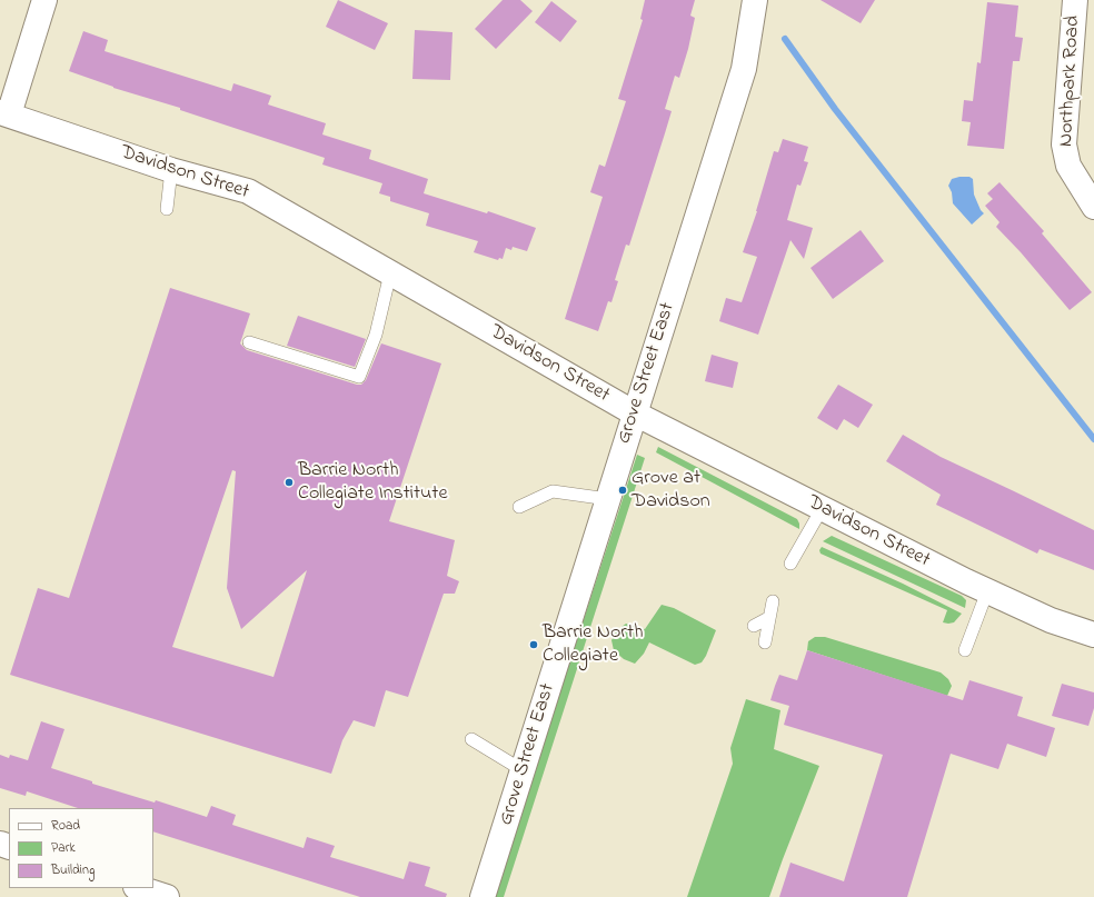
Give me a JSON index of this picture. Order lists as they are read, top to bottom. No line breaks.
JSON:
{"streets":{"street":["Northpark Road","Davidson Street","Grove Street East"]},"crossings":[["Davidson Street","Grove Street East"]],"places":["Barrie North Collegiate Institute","Grove at Davidson","Barrie North Collegiate"],"legend":["Road","Park","Building"]}
